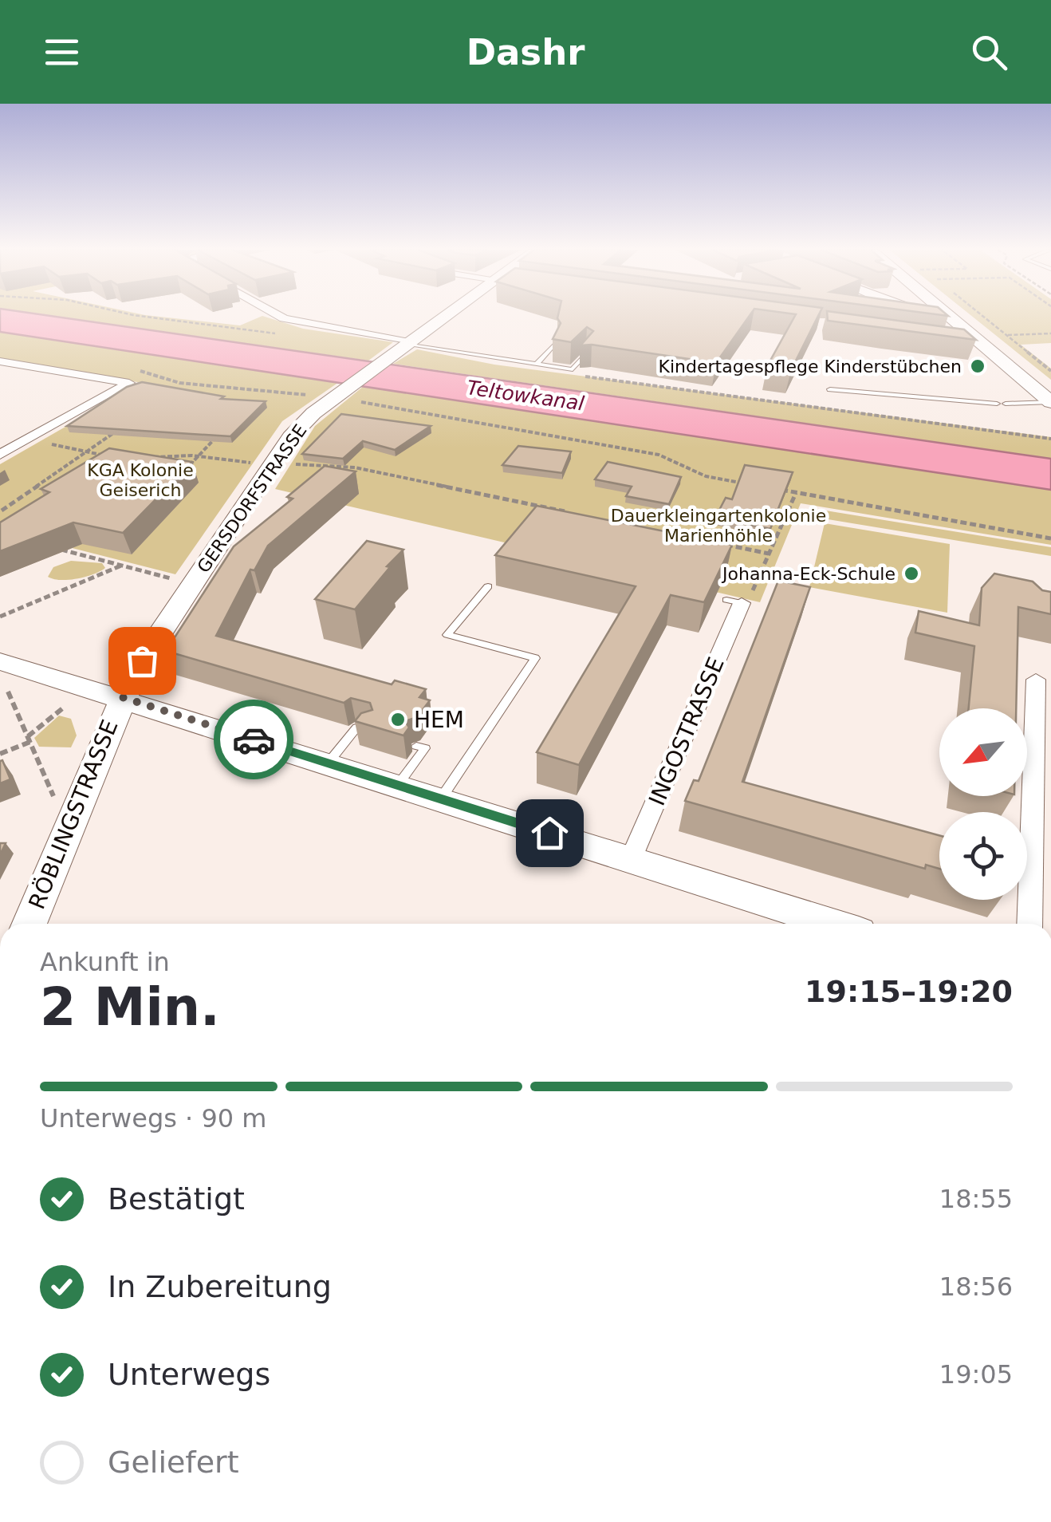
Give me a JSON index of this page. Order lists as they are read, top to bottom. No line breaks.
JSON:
{"streets":{"street":["GERSDORFSTRASSE","INGOSTRASSE","RÖBLINGSTRASSE"]},"crossings":[["GERSDORFSTRASSE","RÖBLINGSTRASSE"]],"water":["Teltowkanal"],"parks":["KGA Kolonie Geiserich","Dauerkleingartenkolonie Marienhöhle"],"places":["Kindertagespflege Kinderstübchen","Johanna-Eck-Schule","HEM"],"north":"bottom left","page":{"header":"Dashr","heading":["2 Min.","Ankunft in","19:15–19:20"],"bar":"Unterwegs · 90 m","list":[["Bestätigt","18:55"],["In Zubereitung","18:56"],["Unterwegs","19:05"],"Geliefert"]}}
